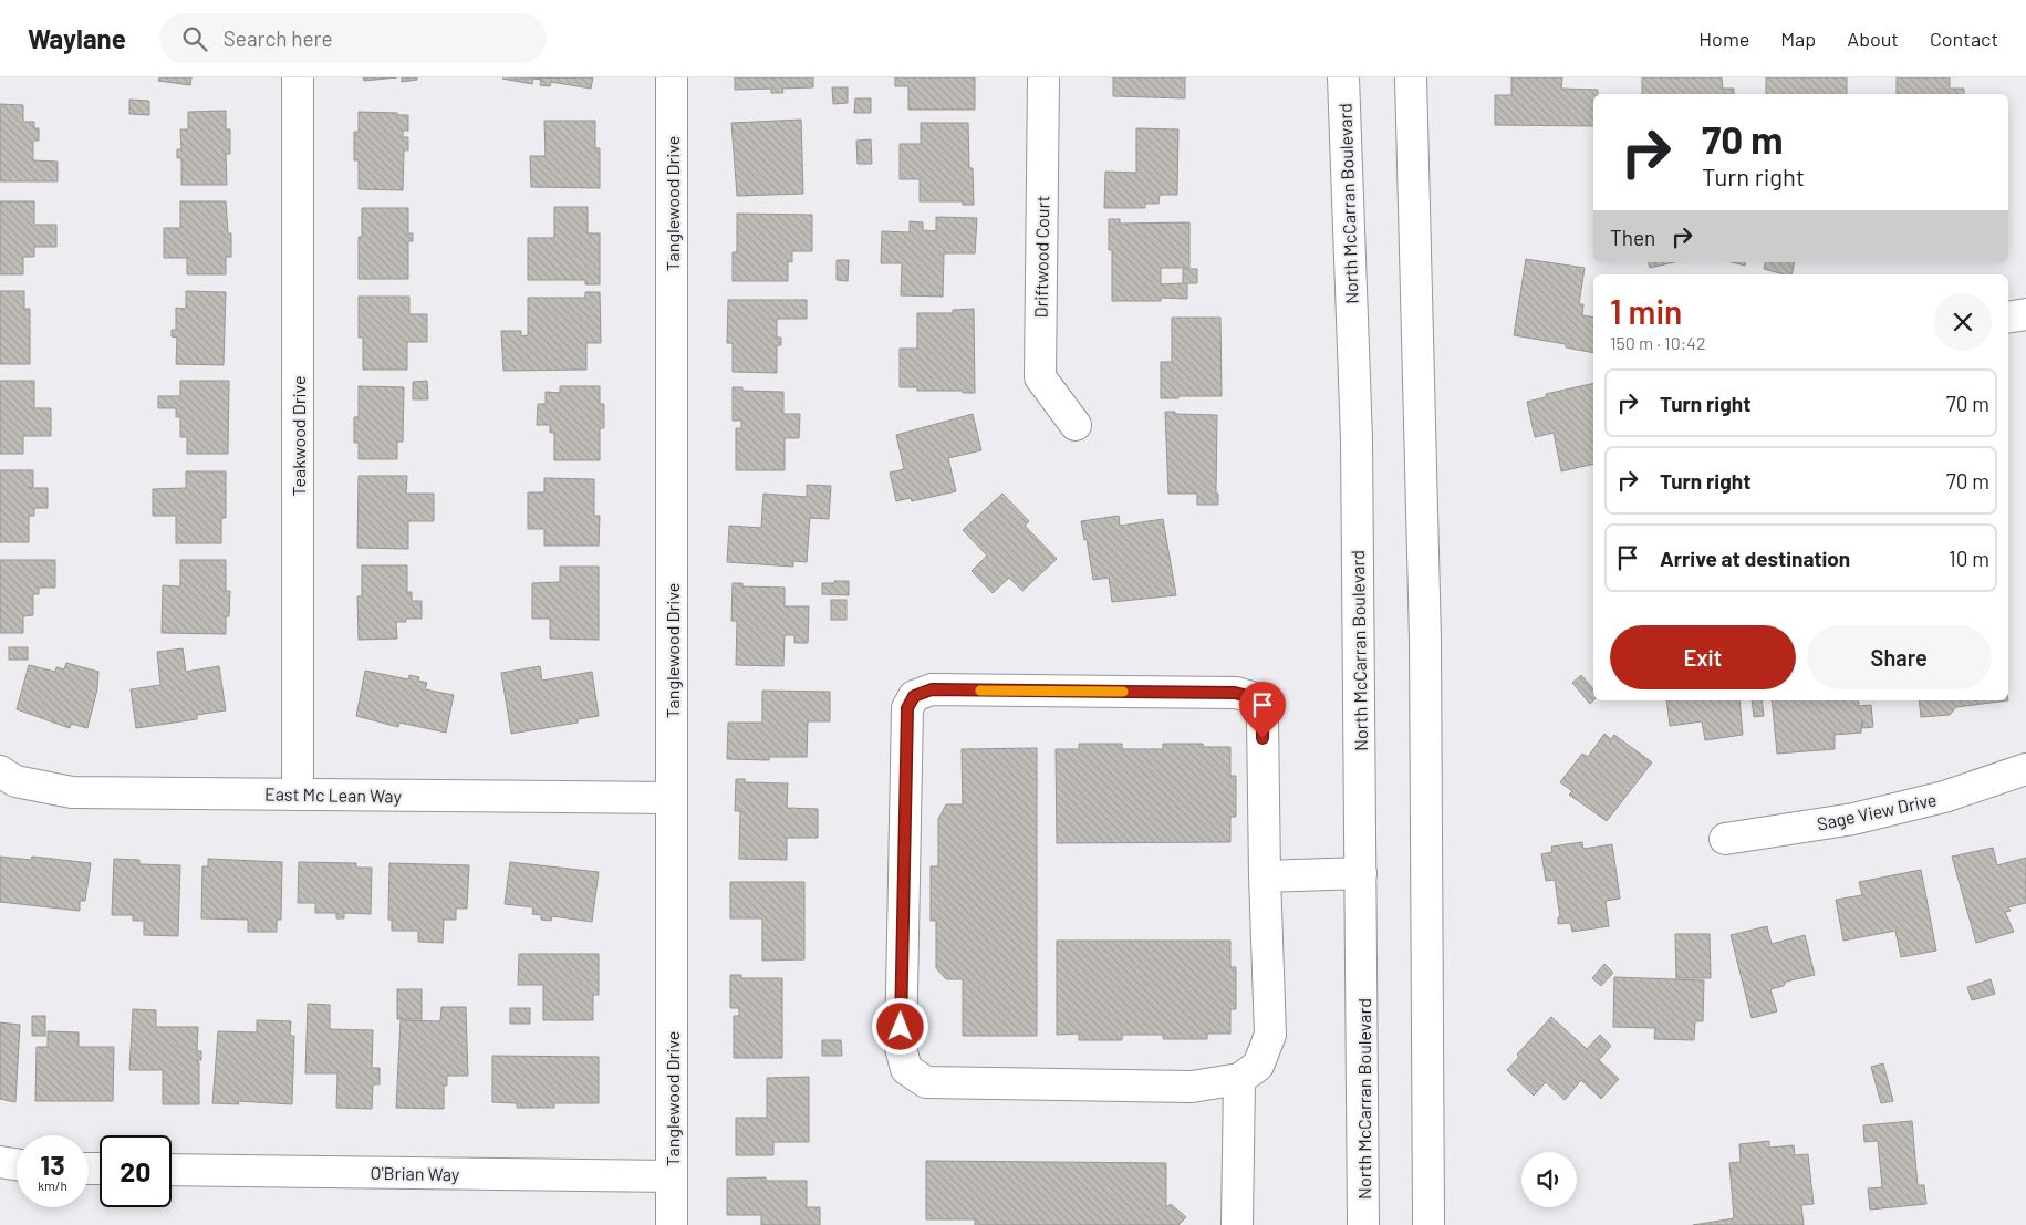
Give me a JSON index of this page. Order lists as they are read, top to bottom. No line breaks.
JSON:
{"streets":{"street":["Tanglewood Drive","North McCarran Boulevard","Driftwood Court","Teakwood Drive","East Mc Lean Way","Sage View Drive","O'Brian Way"]},"crossings":[["Tanglewood Drive","East Mc Lean Way"],["Tanglewood Drive","O'Brian Way"],["Teakwood Drive","East Mc Lean Way"]],"page":{"header":"Waylane","search":"Search here","nav":["Home","Map","About","Contact"],"turn":["70 m","Turn right"],"then":"Then","heading":["1 min","150 m · 10:42"],"list":[{"name":"Turn right","value":"70 m"},{"name":"Turn right","value":"70 m"},{"name":"Arrive at destination","value":"10 m"}],"buttons":["Exit","Share"],"speed":"13 km/h","limit":"20"}}
